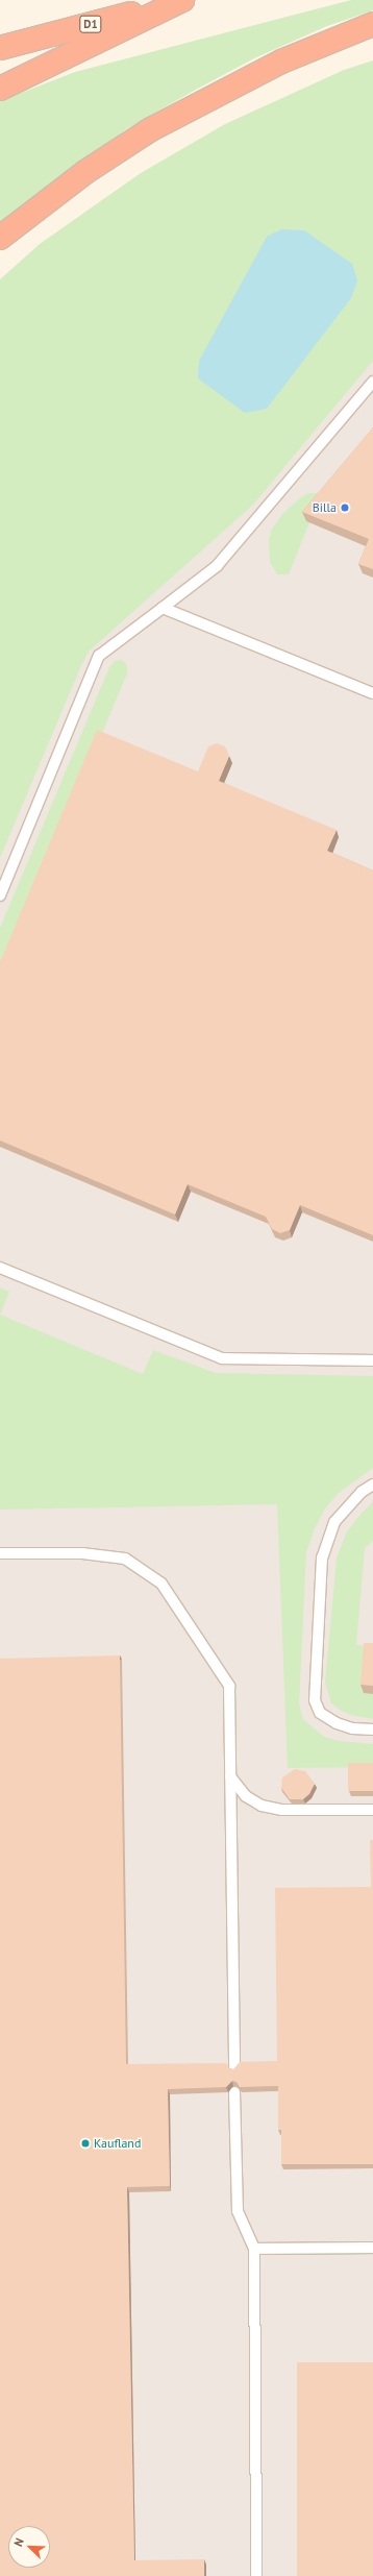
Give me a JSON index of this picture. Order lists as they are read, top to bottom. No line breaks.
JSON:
{"streets":{"highway":["D1"]},"places":["Billa","Kaufland"],"north":"top left"}
